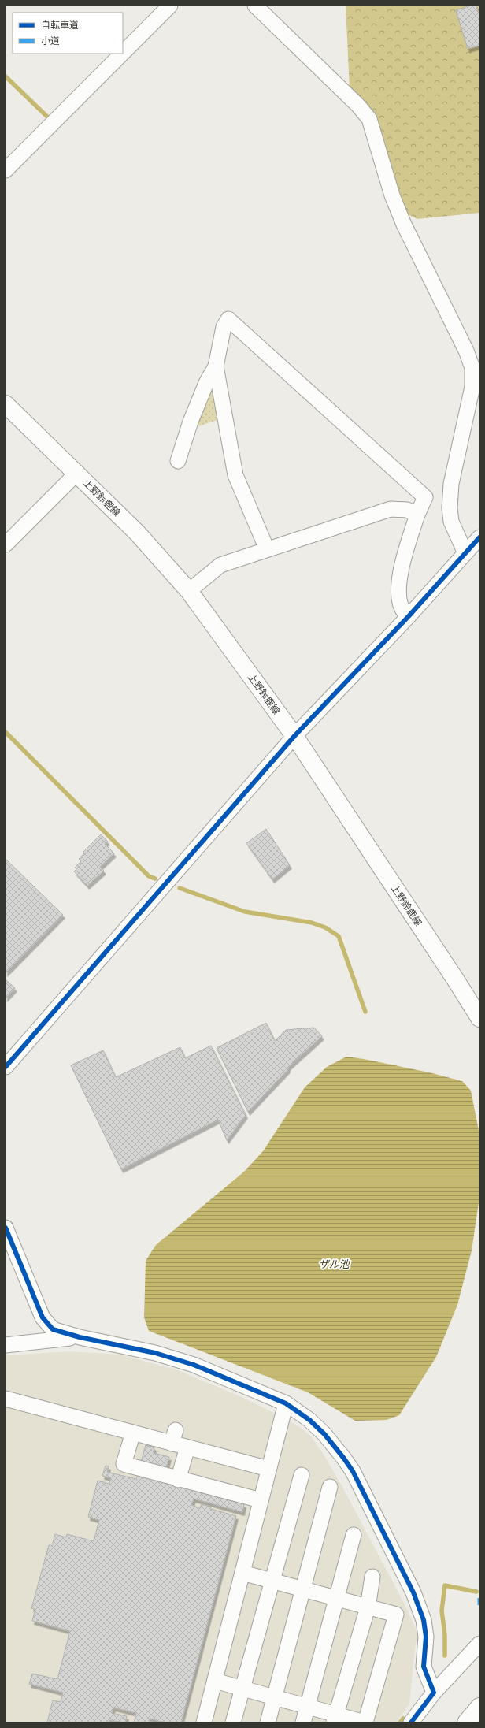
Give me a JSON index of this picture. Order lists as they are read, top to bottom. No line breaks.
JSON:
{"streets":{"main road":["上野鈴鹿線"]},"water":["ザル池"],"legend":["自転車道","小道"]}
